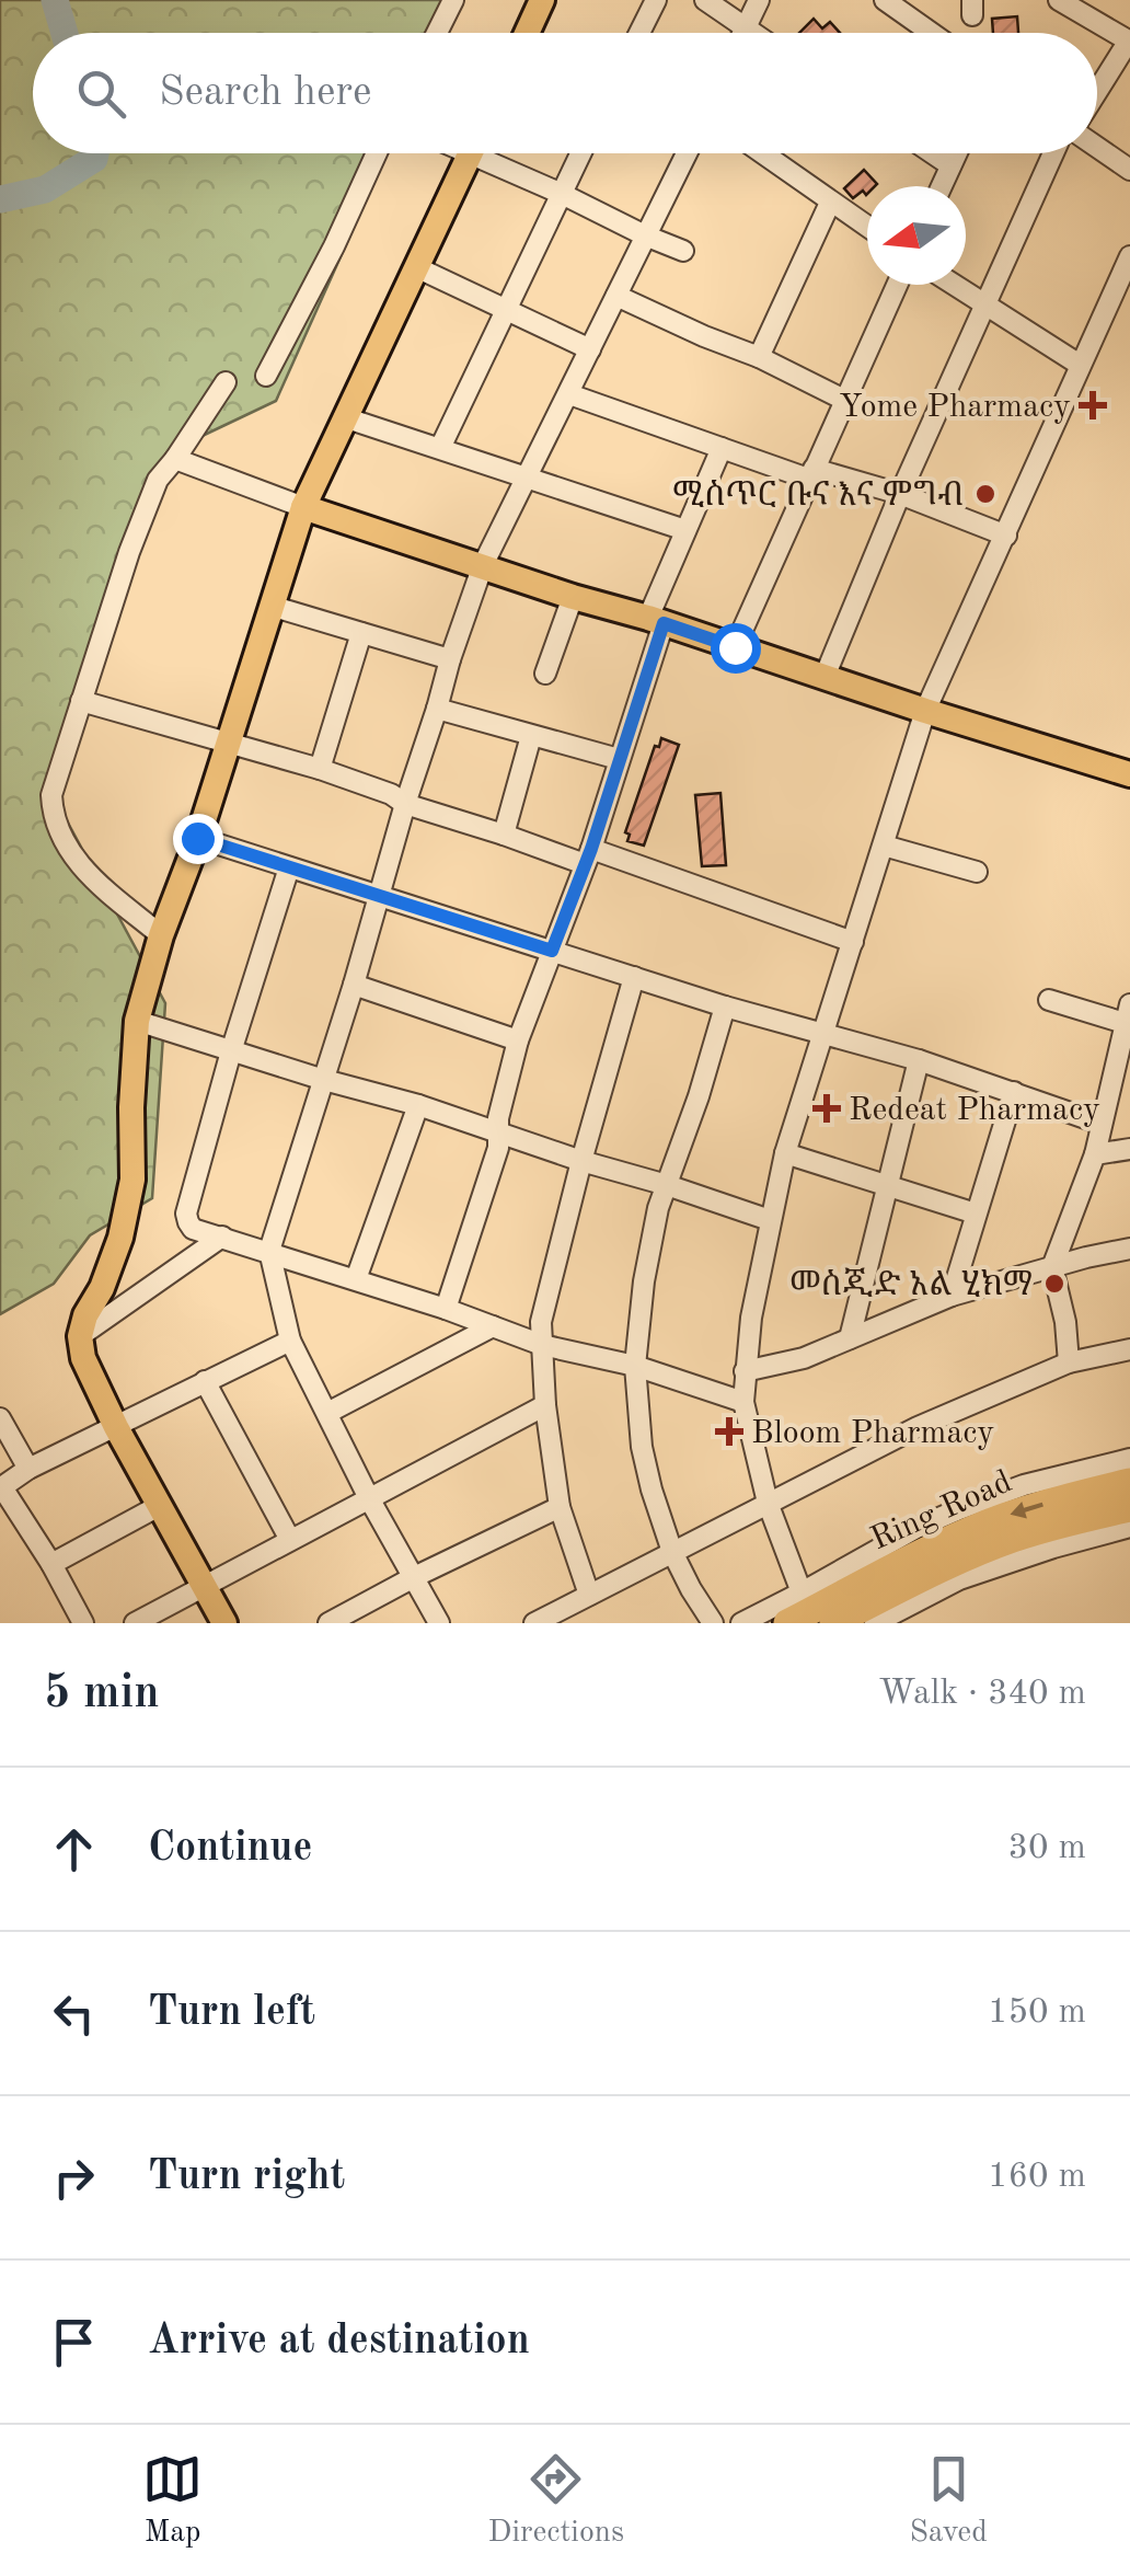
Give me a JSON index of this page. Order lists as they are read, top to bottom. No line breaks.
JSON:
{"streets":{"highway":["Ring Road"]},"places":{"health":["Yome Pharmacy","Redeat Pharmacy","Bloom Pharmacy"],"other":["ሚስጥር ቡና እና ምግብ","መስጂድ አል ሂክማ"]},"north":"left","page":{"search":"Search here","heading":["5 min","Walk · 340 m"],"list":[["Continue","30 m"],["Turn left","150 m"],["Turn right","160 m"],"Arrive at destination"],"nav":["Map","Directions","Saved"]}}
